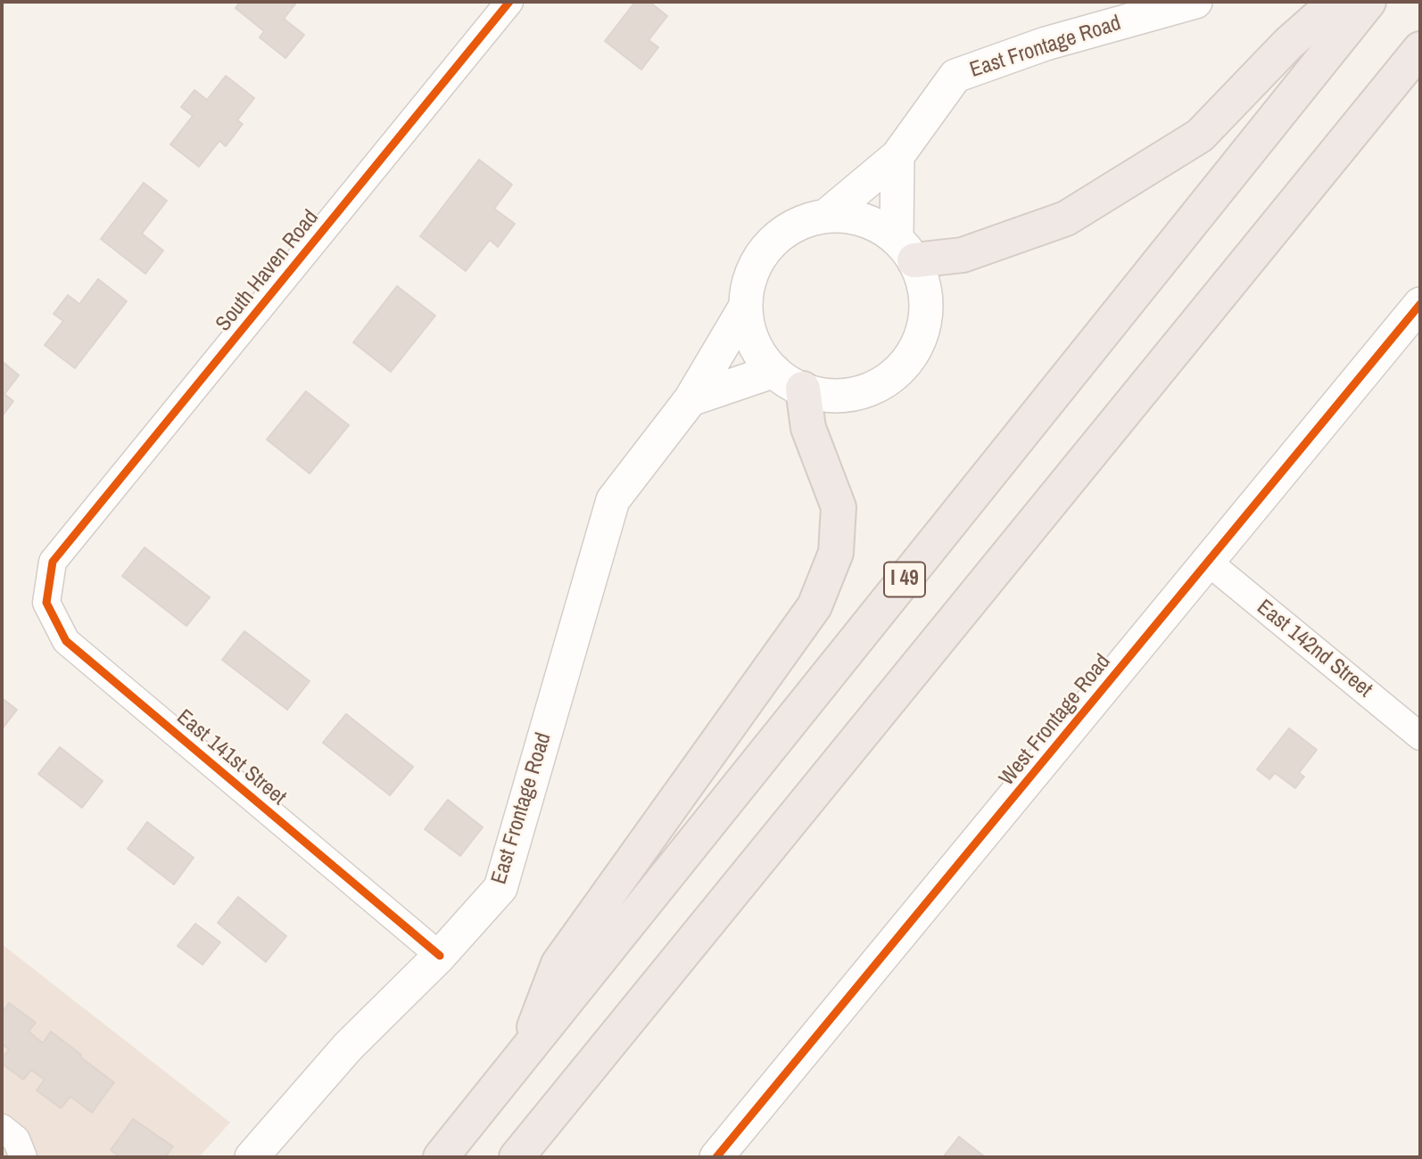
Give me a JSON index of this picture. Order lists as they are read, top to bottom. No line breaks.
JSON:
{"streets":{"highway":["I 49"],"street":["East Frontage Road","South Haven Road","East 142nd Street","West Frontage Road","East 141st Street"]},"crossings":[["East Frontage Road","East 141st Street"],["South Haven Road","East 141st Street"],["East 142nd Street","West Frontage Road"]]}
